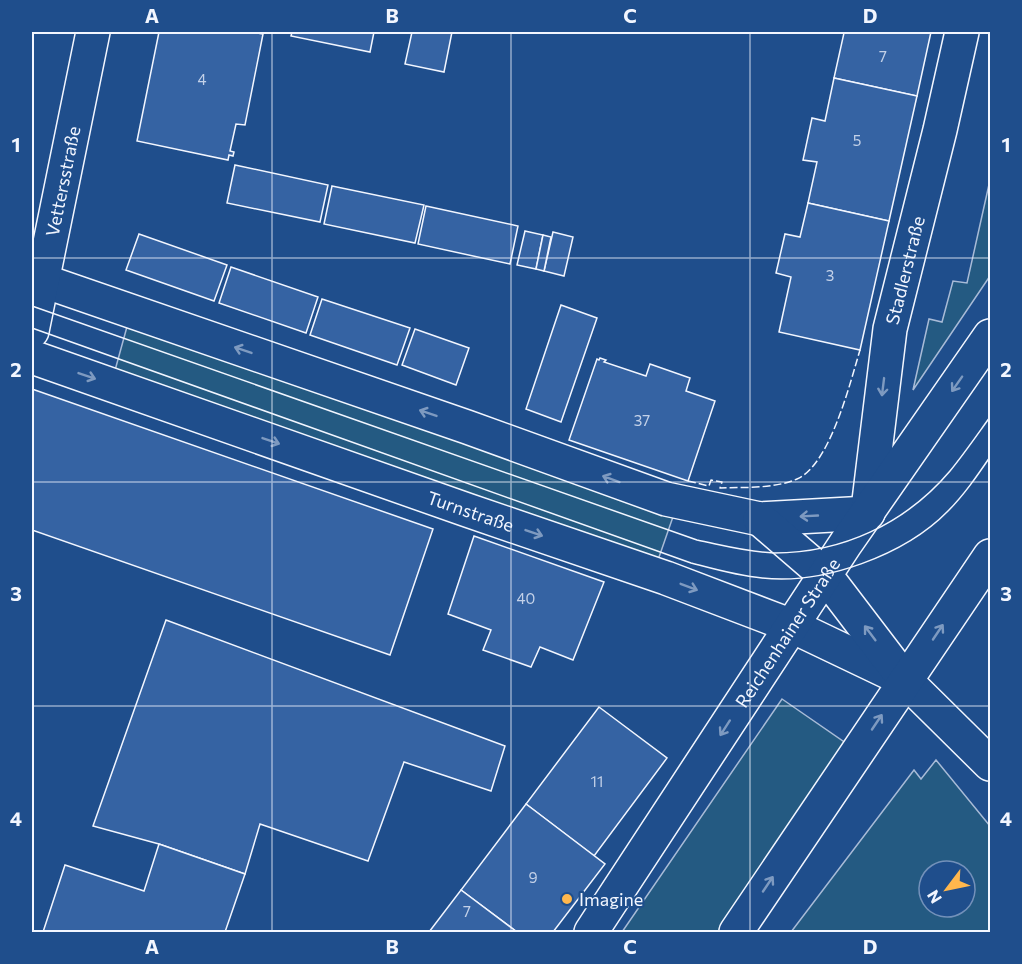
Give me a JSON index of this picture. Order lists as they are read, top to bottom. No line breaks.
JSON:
{"streets":{"street":["Vettersstraße","Stadlerstraße","Turnstraße","Reichenhainer Straße"]},"crossings":[["Vettersstraße","Turnstraße"],["Stadlerstraße","Turnstraße"],["Stadlerstraße","Reichenhainer Straße"],["Turnstraße","Reichenhainer Straße"]],"one_way":["Stadlerstraße"],"places":["Imagine"],"house_numbers":["7","4","5","3","37","40","11","9","7"],"north":"bottom left","grid":{"columns":["A","B","C","D"],"rows":["1","2","3","4"]}}
